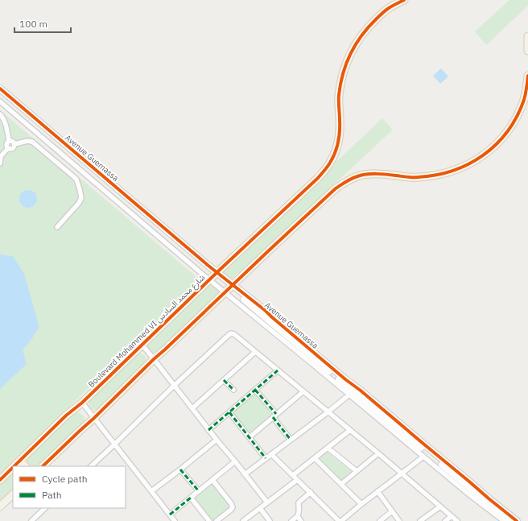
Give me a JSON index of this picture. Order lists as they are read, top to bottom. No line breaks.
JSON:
{"streets":{"main road":["Avenue Guemassa","Boulevard Mohammed VI شارع محمد السادس"]},"crossings":[["Avenue Guemassa","Boulevard Mohammed VI شارع محمد السادس"]],"legend":["Cycle path","Path"],"scale_bar":"100 m"}
